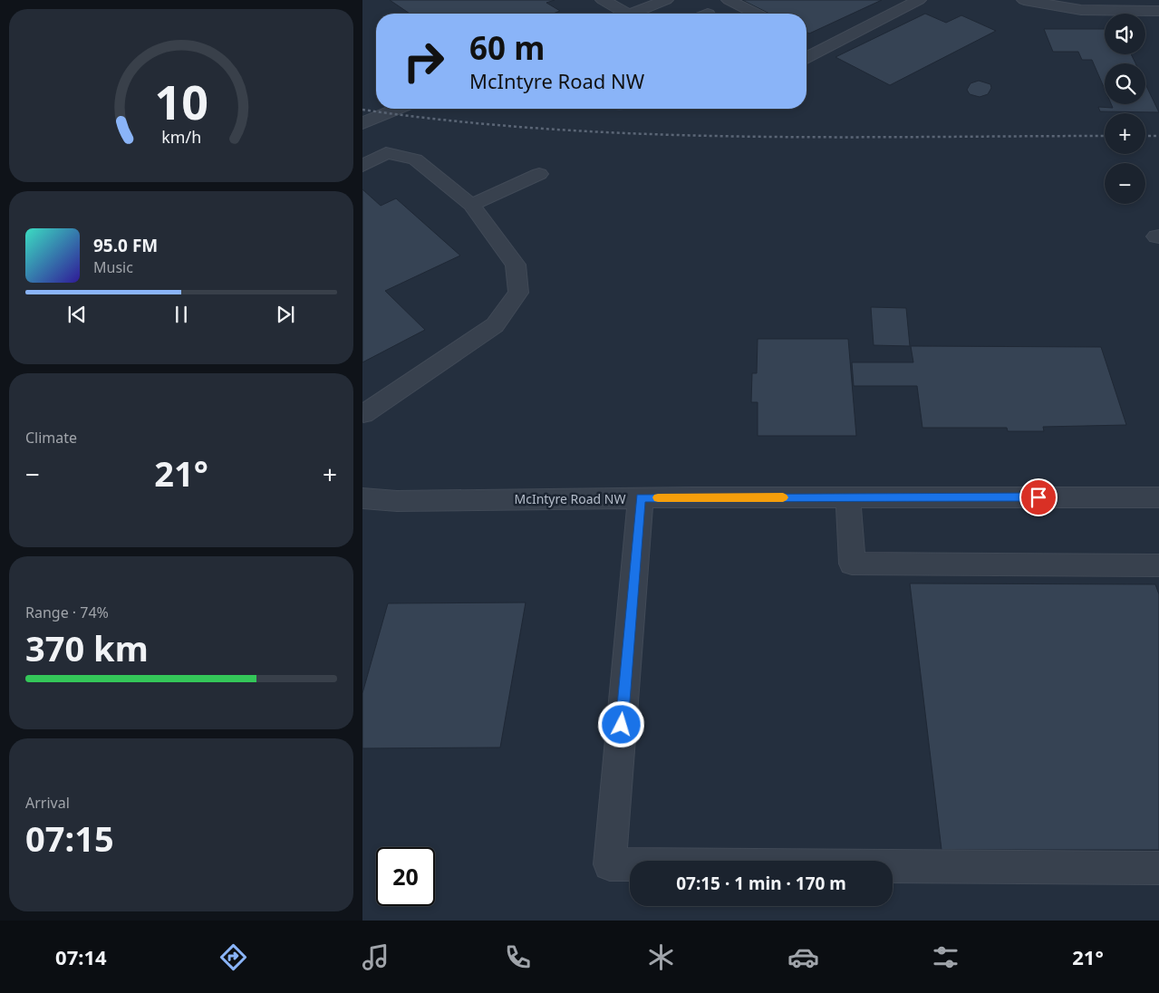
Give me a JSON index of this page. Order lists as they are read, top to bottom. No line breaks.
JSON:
{"streets":{"street":["McIntyre Road NW"]},"page":{"map_buttons":["+","−"],"turn":["60 m","McIntyre Road NW"],"song":["95.0 FM","Music"],"tile":["Climate",["Range · 74%","370 km"],["Arrival","07:15"]],"heat":["−","21°","+"],"limit":"20","trip":"07:15 · 1 min · 170 m","tabs":["07:14","21°"],"gauge":["10","km/h"]}}
